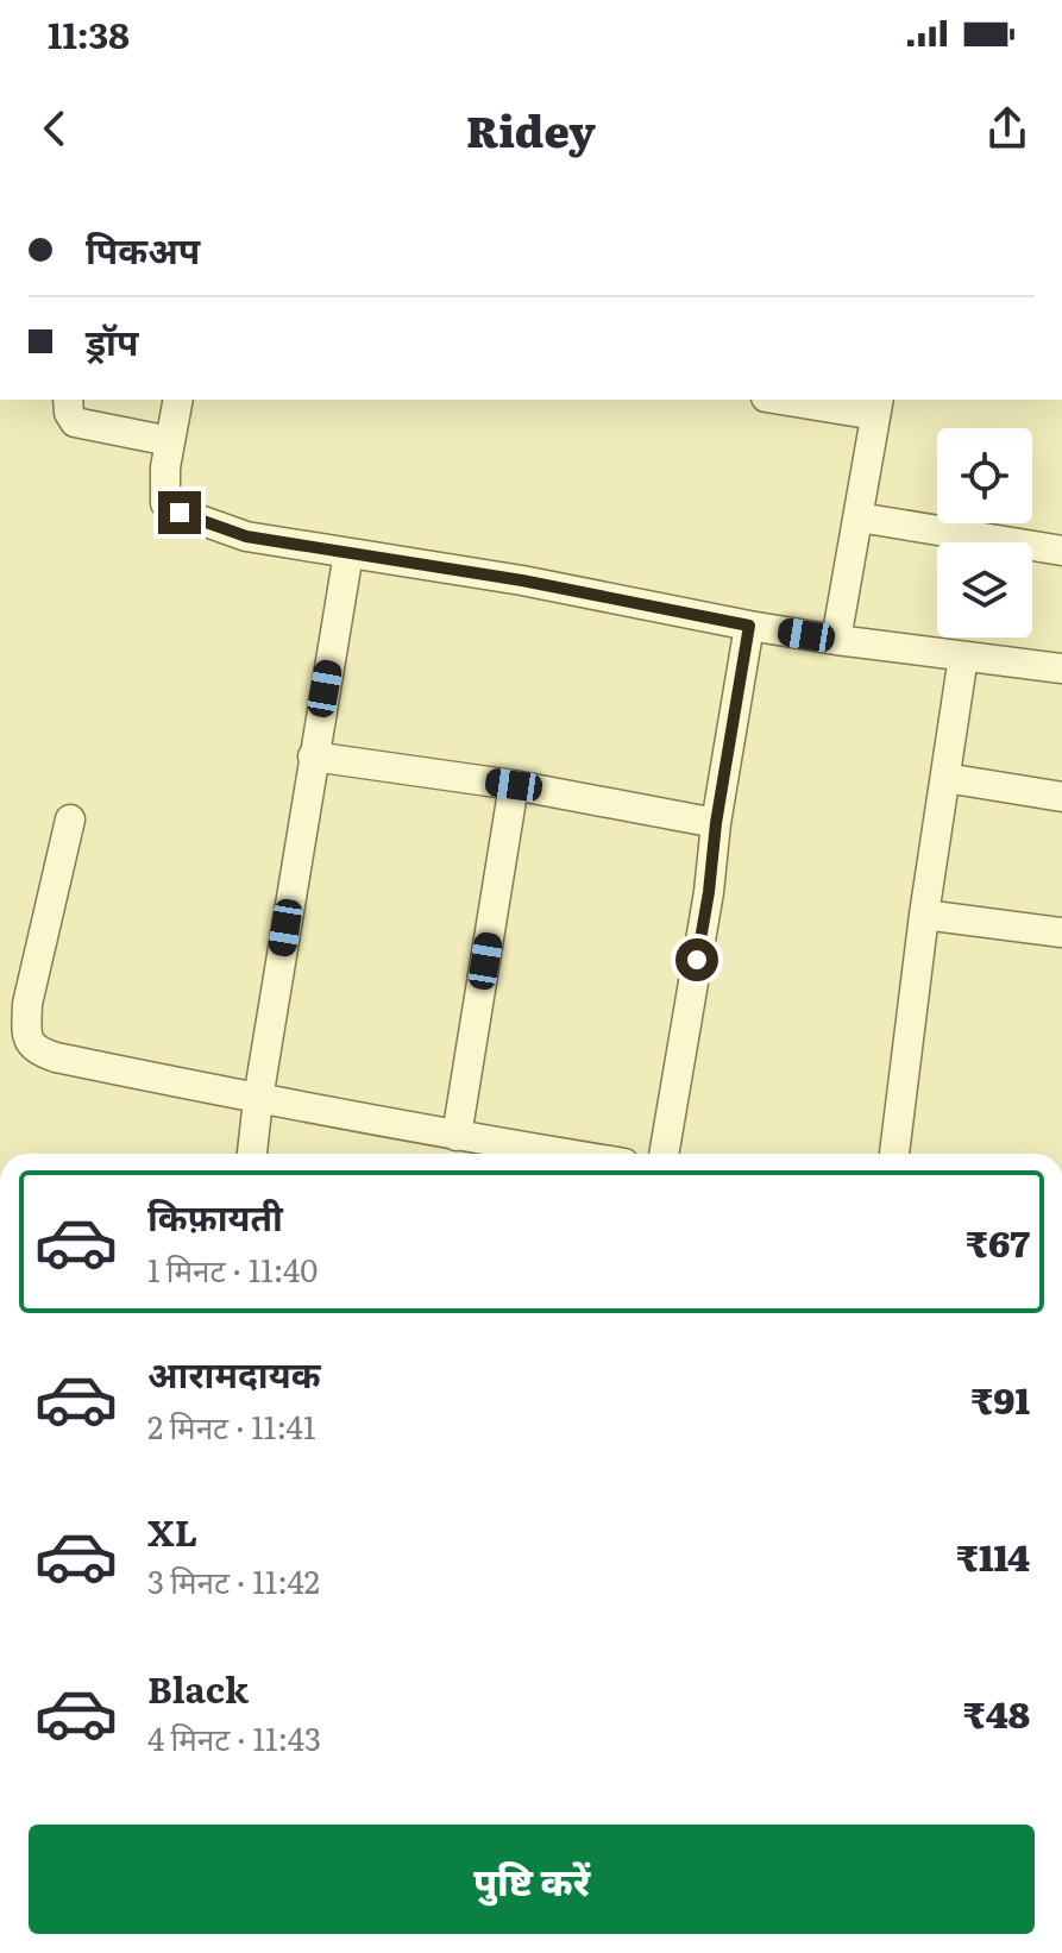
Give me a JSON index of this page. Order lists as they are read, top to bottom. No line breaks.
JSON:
{"page":{"status":"11:38","header":"Ridey","banner":["पिकअप","ड्रॉप"],"list":[{"name":"किफ़ायती","note":"1 मिनट · 11:40","value":"₹67"},{"name":"आरामदायक","note":"2 मिनट · 11:41","value":"₹91"},{"name":"XL","note":"3 मिनट · 11:42","value":"₹114"},{"name":"Black","note":"4 मिनट · 11:43","value":"₹48"}],"buttons":"पुष्टि करें"}}
